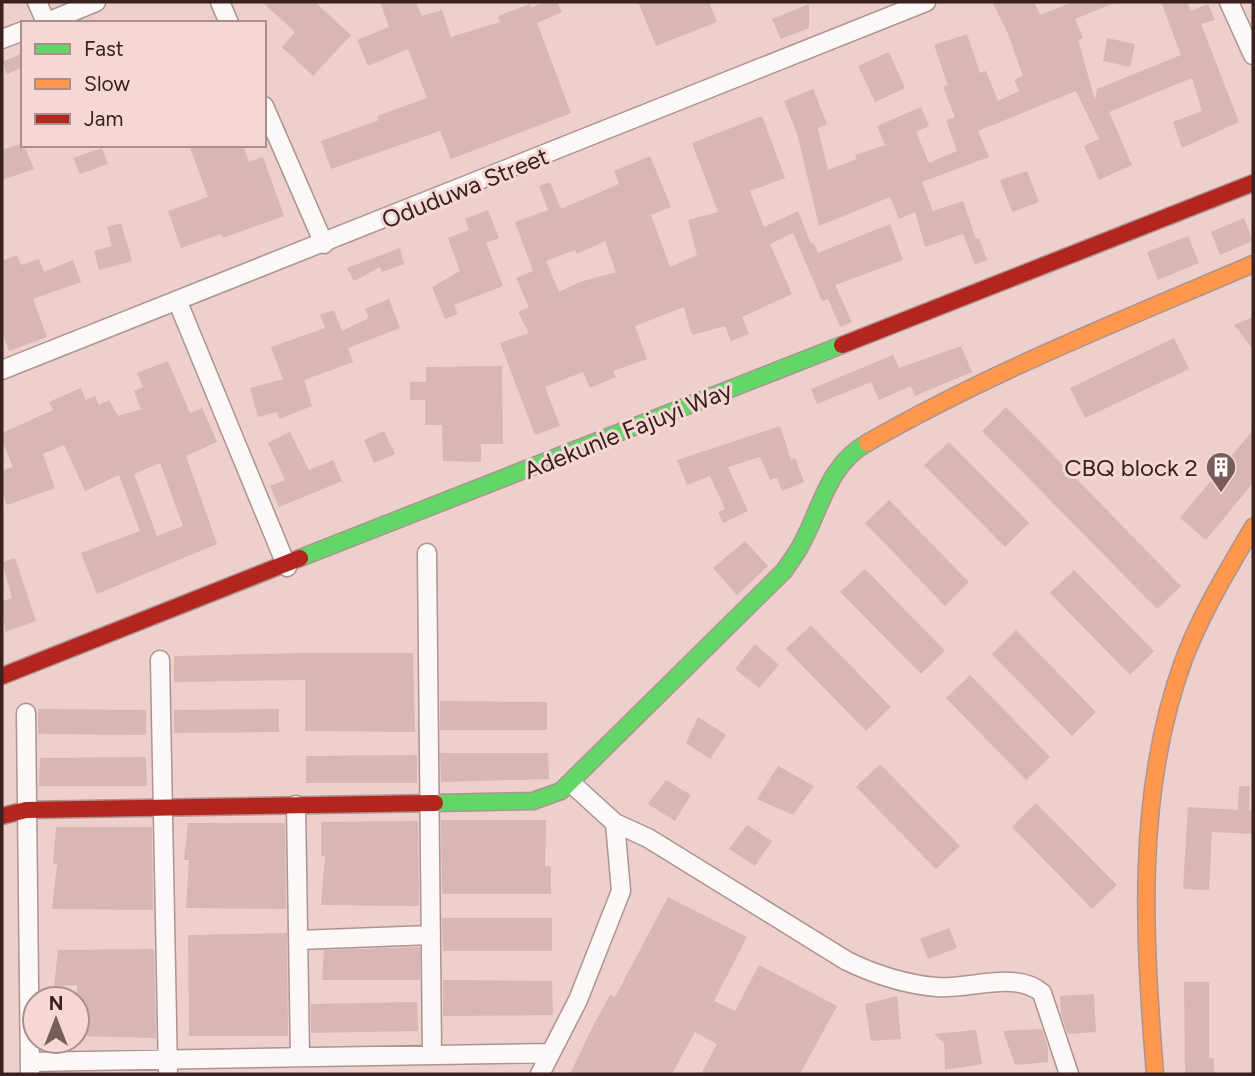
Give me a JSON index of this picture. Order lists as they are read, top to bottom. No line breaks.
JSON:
{"streets":{"street":["Oduduwa Street","Adekunle Fajuyi Way"]},"places":{"building":["CBQ block 2"]},"legend":["Fast","Slow","Jam"],"north":"top"}
